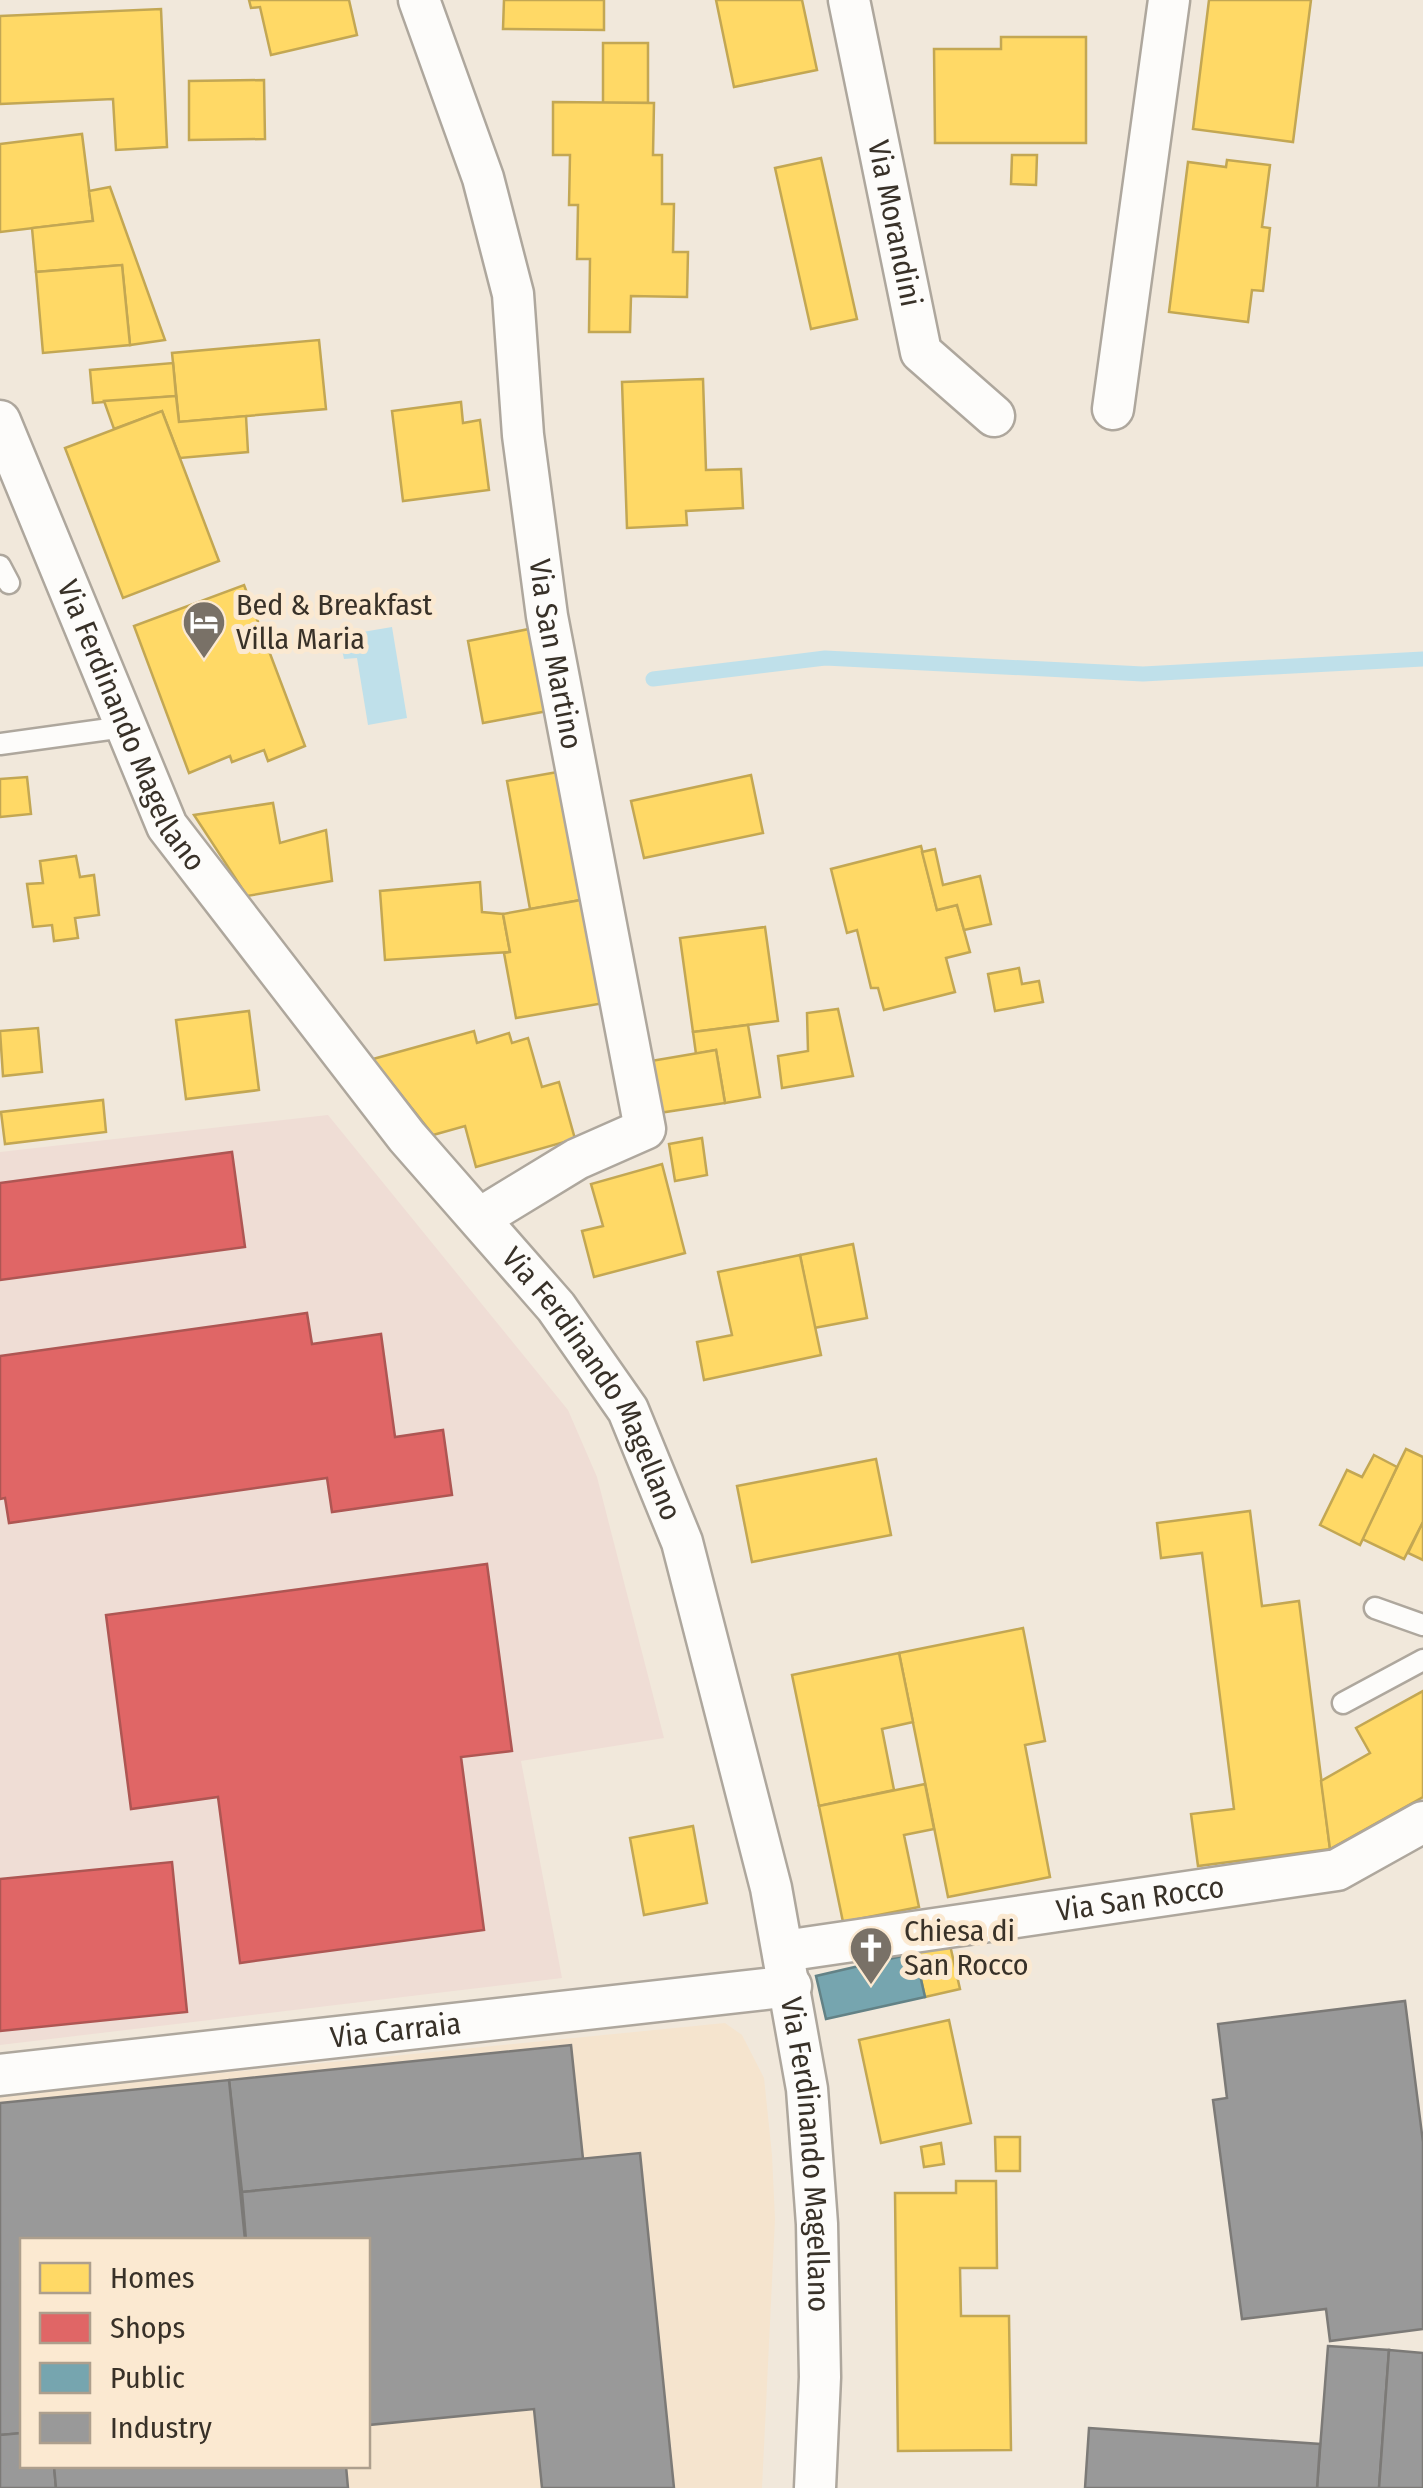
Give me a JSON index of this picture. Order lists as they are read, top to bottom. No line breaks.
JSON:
{"streets":{"street":["Via Morandini","Via San Martino","Via Ferdinando Magellano","Via San Rocco","Via Carraia"]},"crossings":[["Via San Martino","Via Ferdinando Magellano"],["Via Ferdinando Magellano","Via San Rocco"],["Via Ferdinando Magellano","Via Carraia"],["Via San Rocco","Via Carraia"]],"places":{"hotel":["Bed & Breakfast Villa Maria"],"church":["Chiesa di San Rocco"]},"legend":["Homes","Shops","Public","Industry"]}
